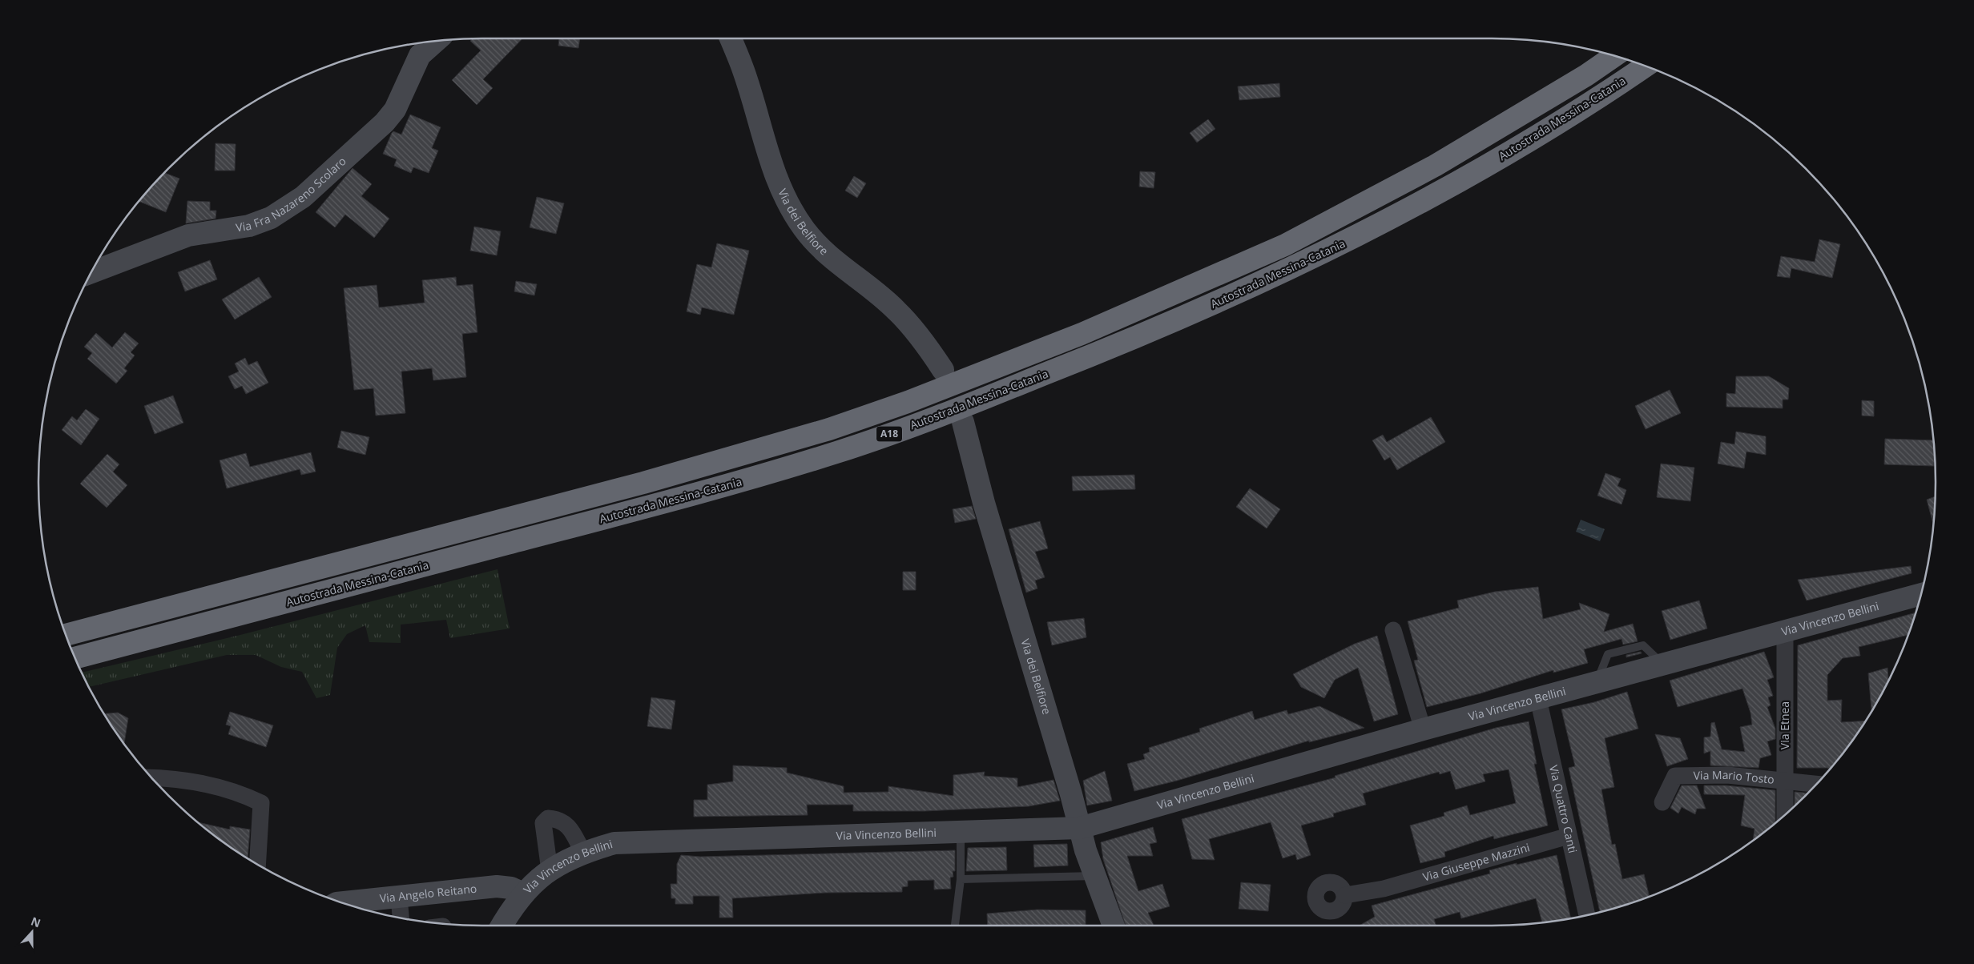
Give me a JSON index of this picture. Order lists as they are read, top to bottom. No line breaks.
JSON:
{"streets":{"highway":["Autostrada Messina-Catania","A18"],"street":["Via Fra Nazareno Scolaro","Via dei Belfiore","Via Vincenzo Bellini","Via Etnea","Via Mario Tosto","Via Quattro Canti","Via Giuseppe Mazzini","Via Angelo Reitano"]},"crossings":[["Via dei Belfiore","Via Vincenzo Bellini"],["Via Vincenzo Bellini","Via Etnea"],["Via Vincenzo Bellini","Via Quattro Canti"],["Via Vincenzo Bellini","Via Angelo Reitano"],["Via Etnea","Via Mario Tosto"],["Via Quattro Canti","Via Giuseppe Mazzini"]],"north":"top"}
